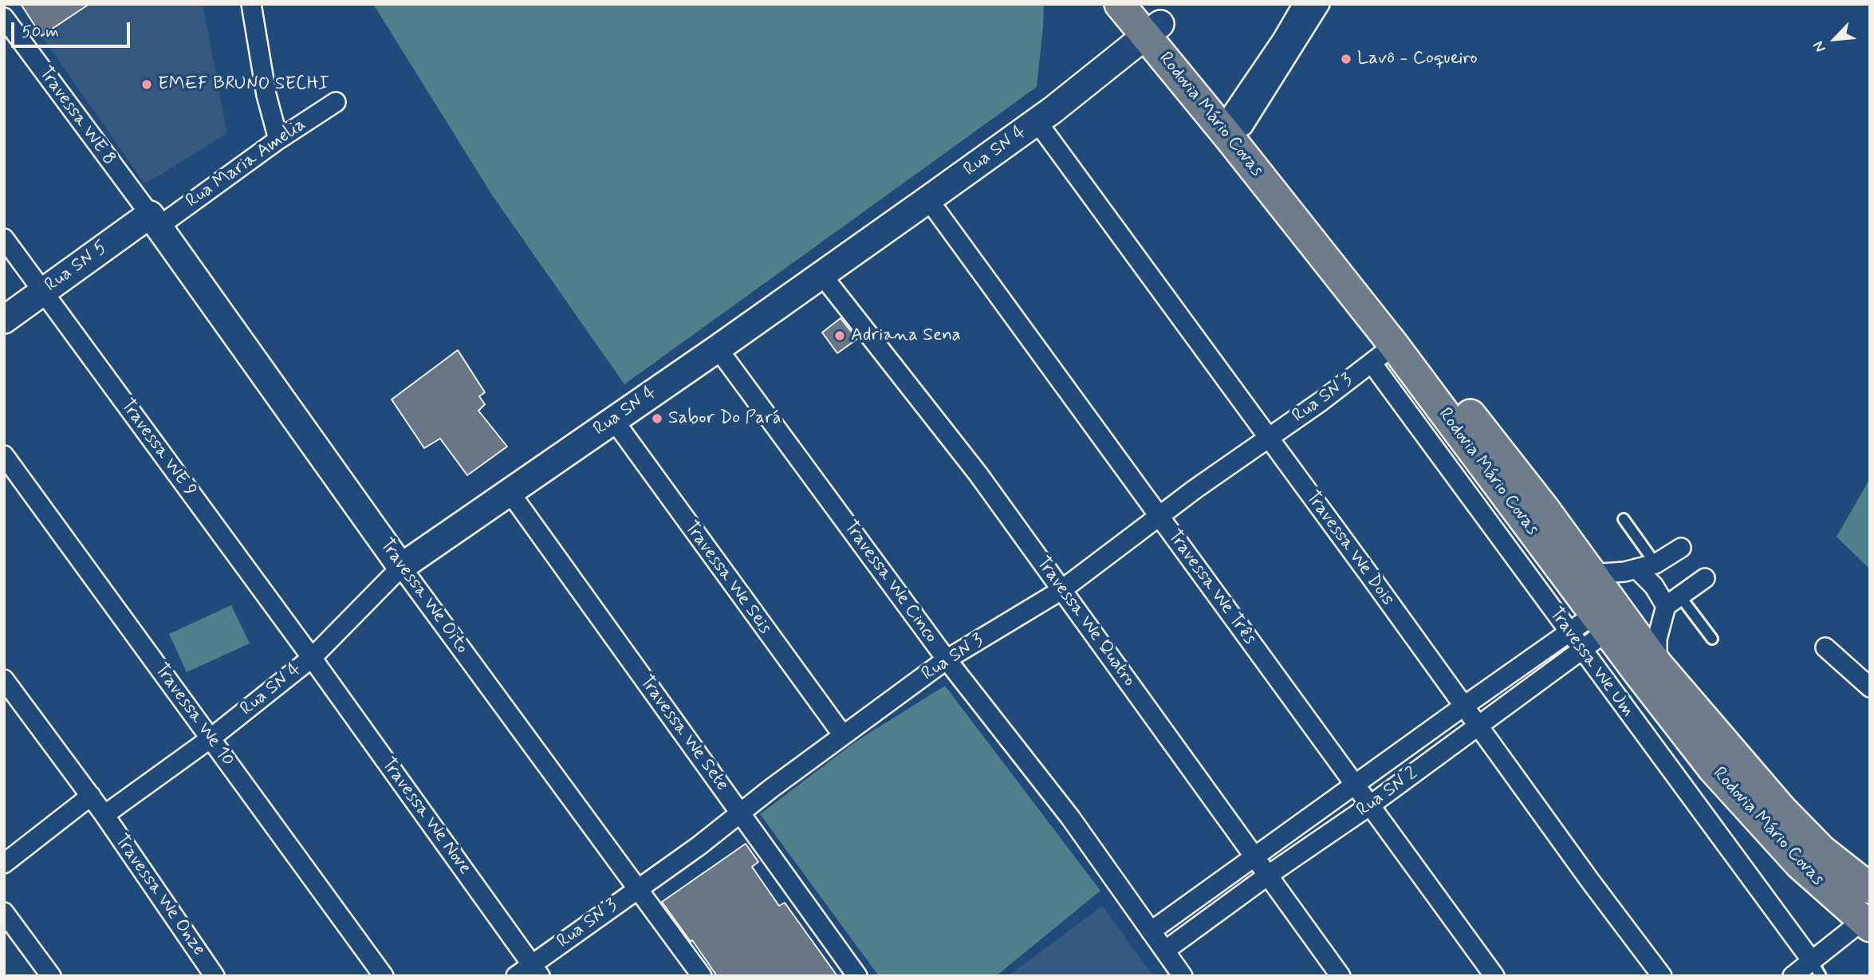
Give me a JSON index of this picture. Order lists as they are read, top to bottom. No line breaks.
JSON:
{"streets":{"main road":["Rodovia Mário Covas","Rua SN 4","Rua SN 5","Travessa We Oito"],"street":["Travessa WE 8","Rua Maria Amelia","Rua SN 3","Travessa WE 9","Travessa We Dois","Travessa We Seis","Travessa We Cinco","Travessa We Três","Travessa We Quatro","Travessa We Um","Travessa We 10","Travessa We Sete","Rua SN 2","Travessa We Nove","Travessa We Onze"]},"crossings":[["Rodovia Mário Covas","Rua SN 4"],["Rodovia Mário Covas","Rua SN 3"],["Rodovia Mário Covas","Travessa We Um"],["Rodovia Mário Covas","Rua SN 2"],["Travessa WE 8","Rua Maria Amelia"],["Travessa WE 8","Rua SN 5"],["Travessa WE 8","Travessa We Oito"],["Rua SN 4","Travessa WE 9"],["Rua SN 4","Travessa We Dois"],["Rua SN 4","Travessa We Seis"],["Rua SN 4","Travessa We Cinco"],["Rua SN 4","Travessa We Três"],["Rua SN 4","Travessa We Oito"],["Rua SN 4","Travessa We Quatro"],["Rua SN 4","Travessa We 10"],["Rua SN 4","Travessa We Sete"],["Rua SN 4","Travessa We Nove"],["Rua SN 4","Travessa We Onze"],["Rua Maria Amelia","Rua SN 5"],["Rua Maria Amelia","Travessa We Oito"],["Rua SN 5","Travessa WE 9"],["Rua SN 5","Travessa We Oito"],["Rua SN 3","Travessa We Dois"],["Rua SN 3","Travessa We Seis"],["Rua SN 3","Travessa We Cinco"],["Rua SN 3","Travessa We Três"],["Rua SN 3","Travessa We Oito"],["Rua SN 3","Travessa We Quatro"],["Rua SN 3","Travessa We Um"],["Rua SN 3","Travessa We Sete"],["Rua SN 3","Travessa We Nove"],["Travessa WE 9","Travessa We Nove"],["Travessa We Dois","Rua SN 2"],["Travessa We Cinco","Rua SN 2"],["Travessa We Três","Rua SN 2"],["Travessa We Quatro","Rua SN 2"],["Travessa We Um","Rua SN 2"]],"places":["Lavô - Coqueiro","EMEF BRUNO SECHI","Adriana Sena","Sabor Do Pará"],"scale_bar":"50 m","north":"bottom left"}
